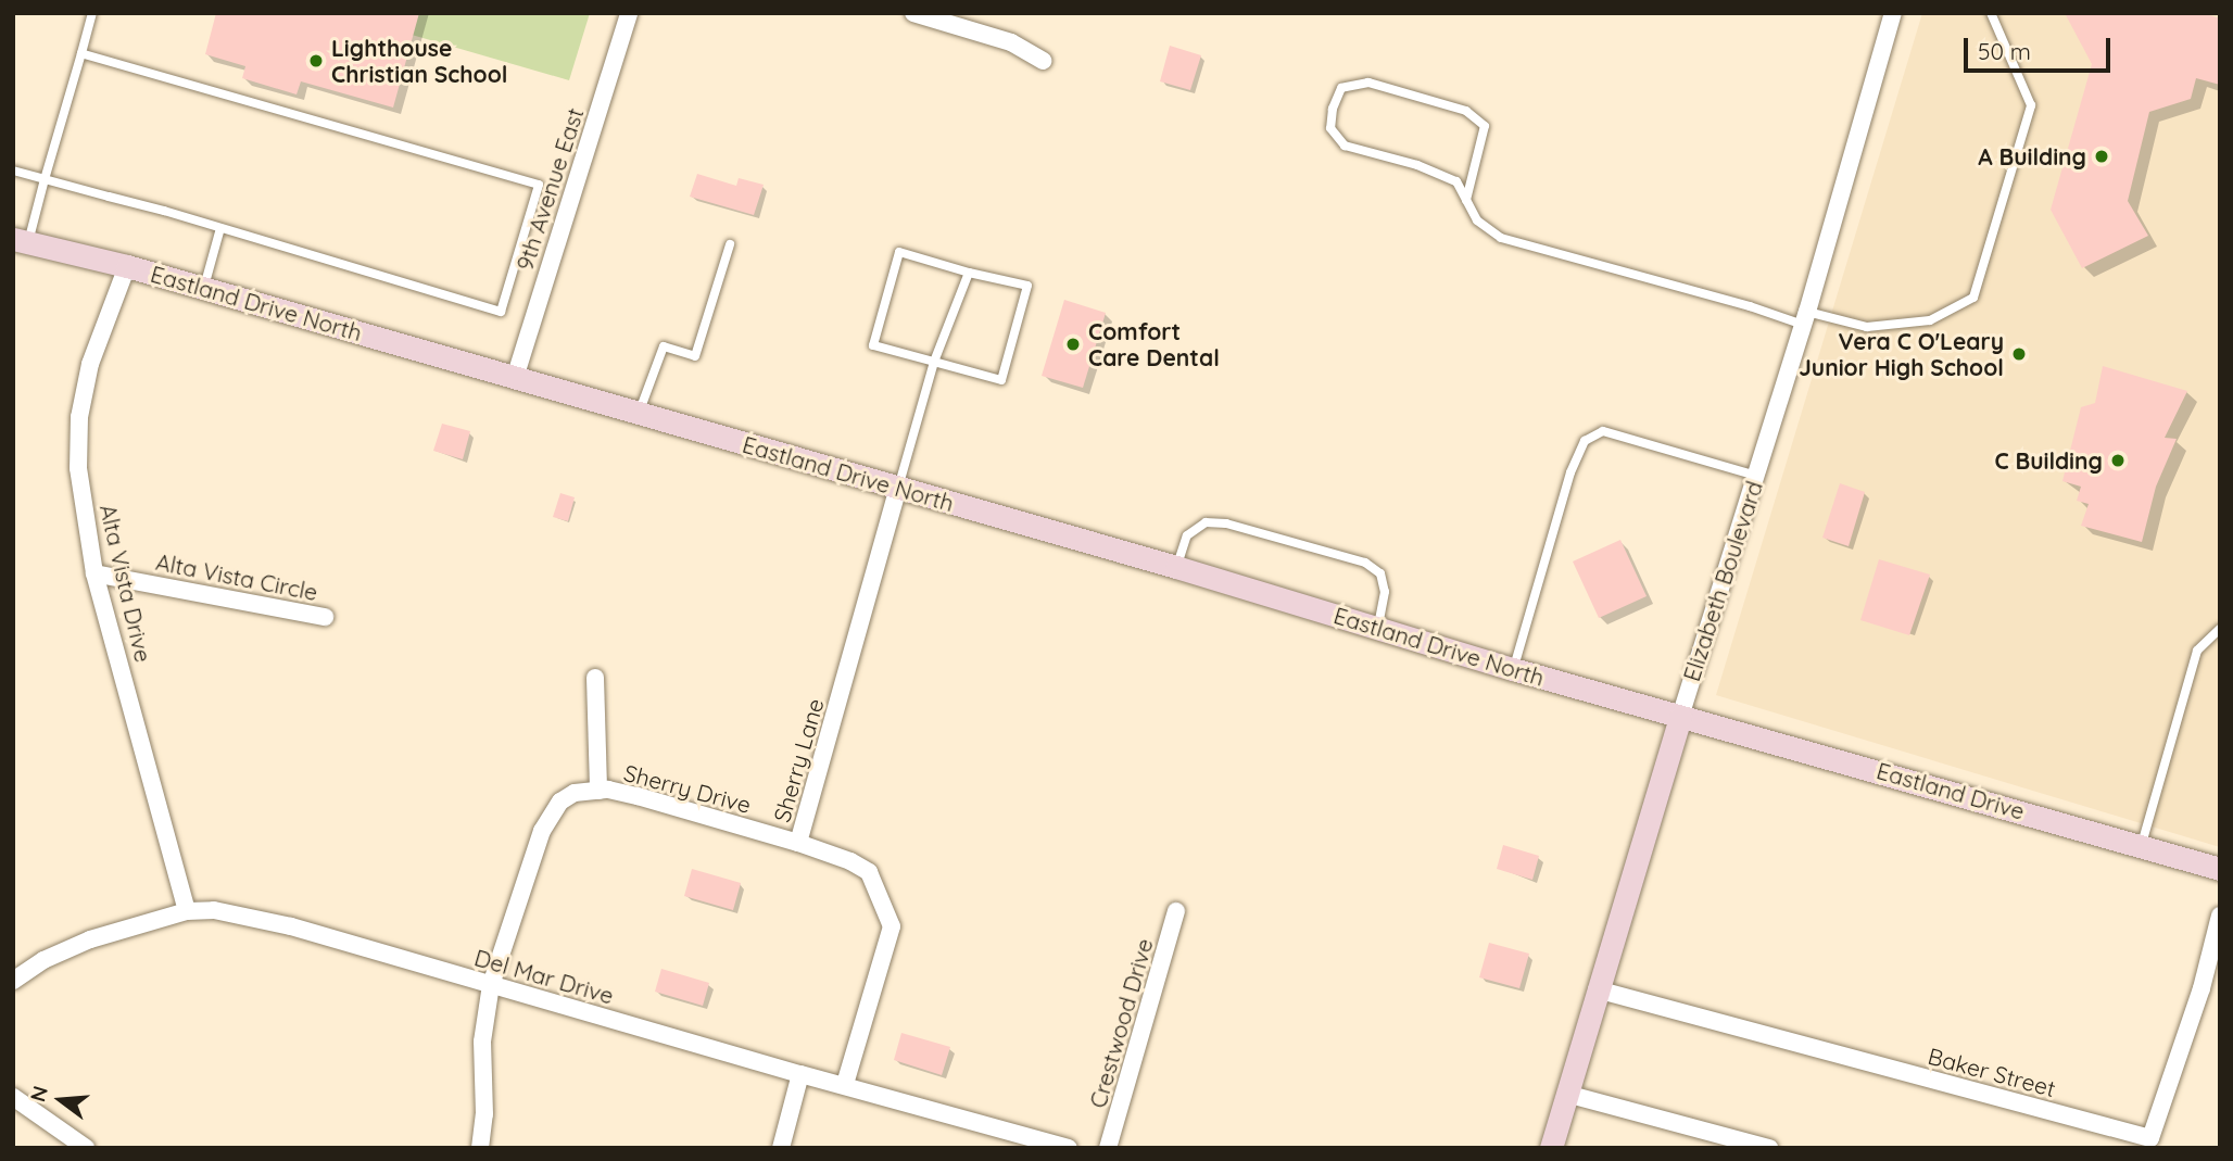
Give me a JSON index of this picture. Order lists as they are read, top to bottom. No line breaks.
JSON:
{"streets":{"main road":["Eastland Drive North","Elizabeth Boulevard","Eastland Drive"],"street":["9th Avenue East","Alta Vista Circle","Alta Vista Drive","Sherry Lane","Sherry Drive","Del Mar Drive","Crestwood Drive","Baker Street"]},"crossings":[["9th Avenue East","Eastland Drive North"],["Eastland Drive North","Elizabeth Boulevard"],["Eastland Drive North","Alta Vista Drive"],["Eastland Drive North","Sherry Lane"],["Eastland Drive North","Eastland Drive"],["Alta Vista Circle","Alta Vista Drive"],["Elizabeth Boulevard","Eastland Drive"],["Elizabeth Boulevard","Baker Street"],["Alta Vista Drive","Del Mar Drive"],["Sherry Lane","Sherry Drive"],["Sherry Lane","Del Mar Drive"],["Sherry Drive","Del Mar Drive"]],"places":["Lighthouse Christian School","A Building","Comfort Care Dental","Vera C O'Leary Junior High School","C Building"],"scale_bar":"50 m","north":"left"}
